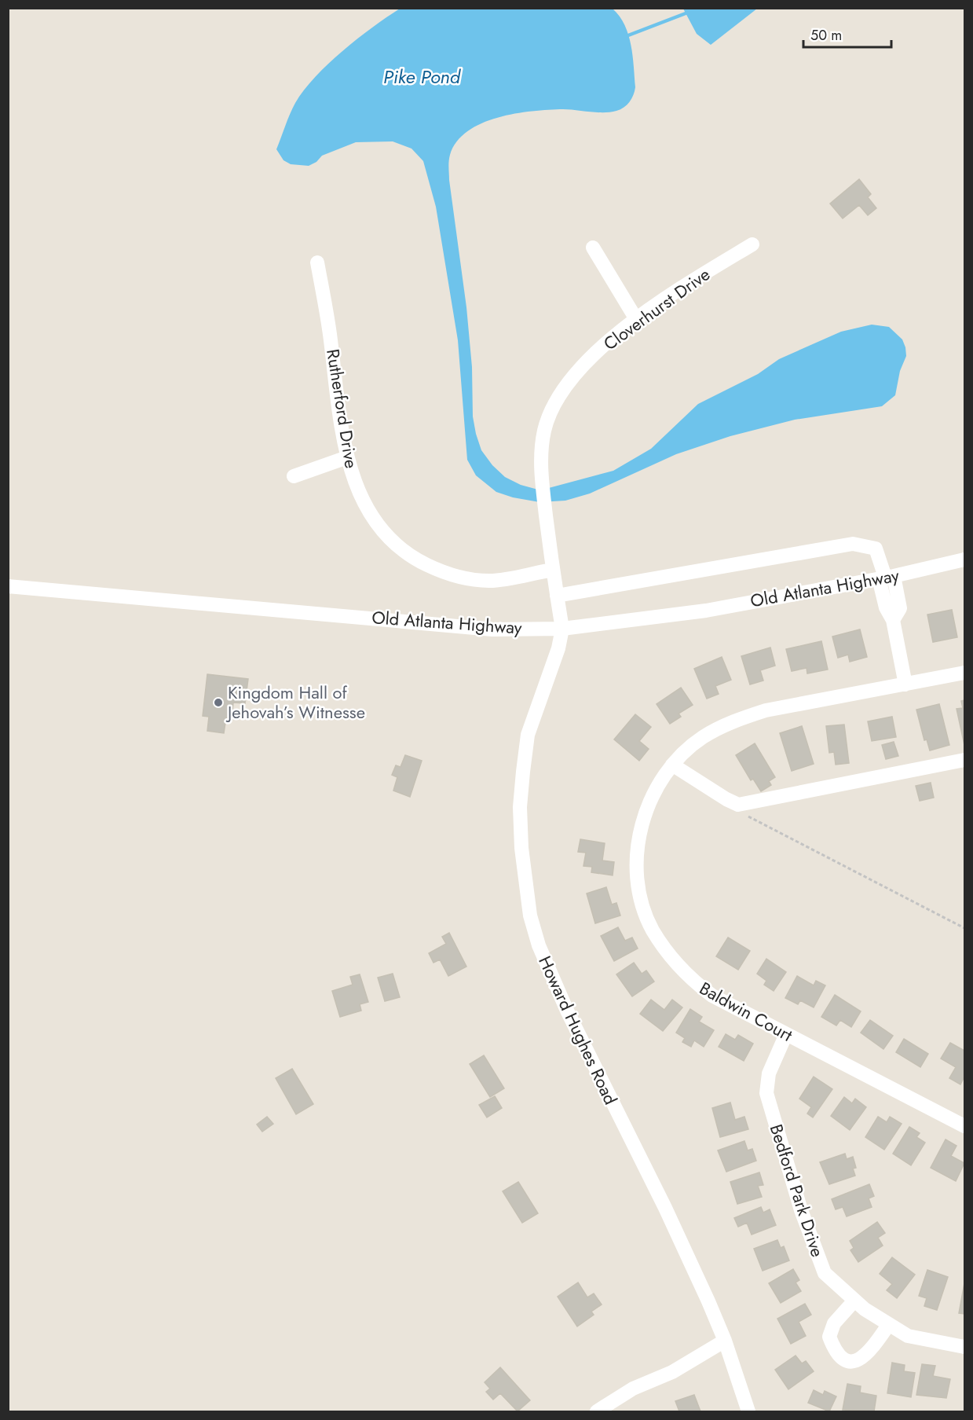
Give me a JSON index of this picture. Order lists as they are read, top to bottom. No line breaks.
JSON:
{"streets":{"street":["Cloverhurst Drive","Rutherford Drive","Old Atlanta Highway","Baldwin Court","Howard Hughes Road","Bedford Park Drive"]},"crossings":[["Cloverhurst Drive","Rutherford Drive"],["Cloverhurst Drive","Old Atlanta Highway"],["Cloverhurst Drive","Howard Hughes Road"],["Old Atlanta Highway","Howard Hughes Road"],["Baldwin Court","Bedford Park Drive"]],"water":["Pike Pond"],"places":["Kingdom Hall of Jehovah’s Witnesse"],"scale_bar":"50 m"}
